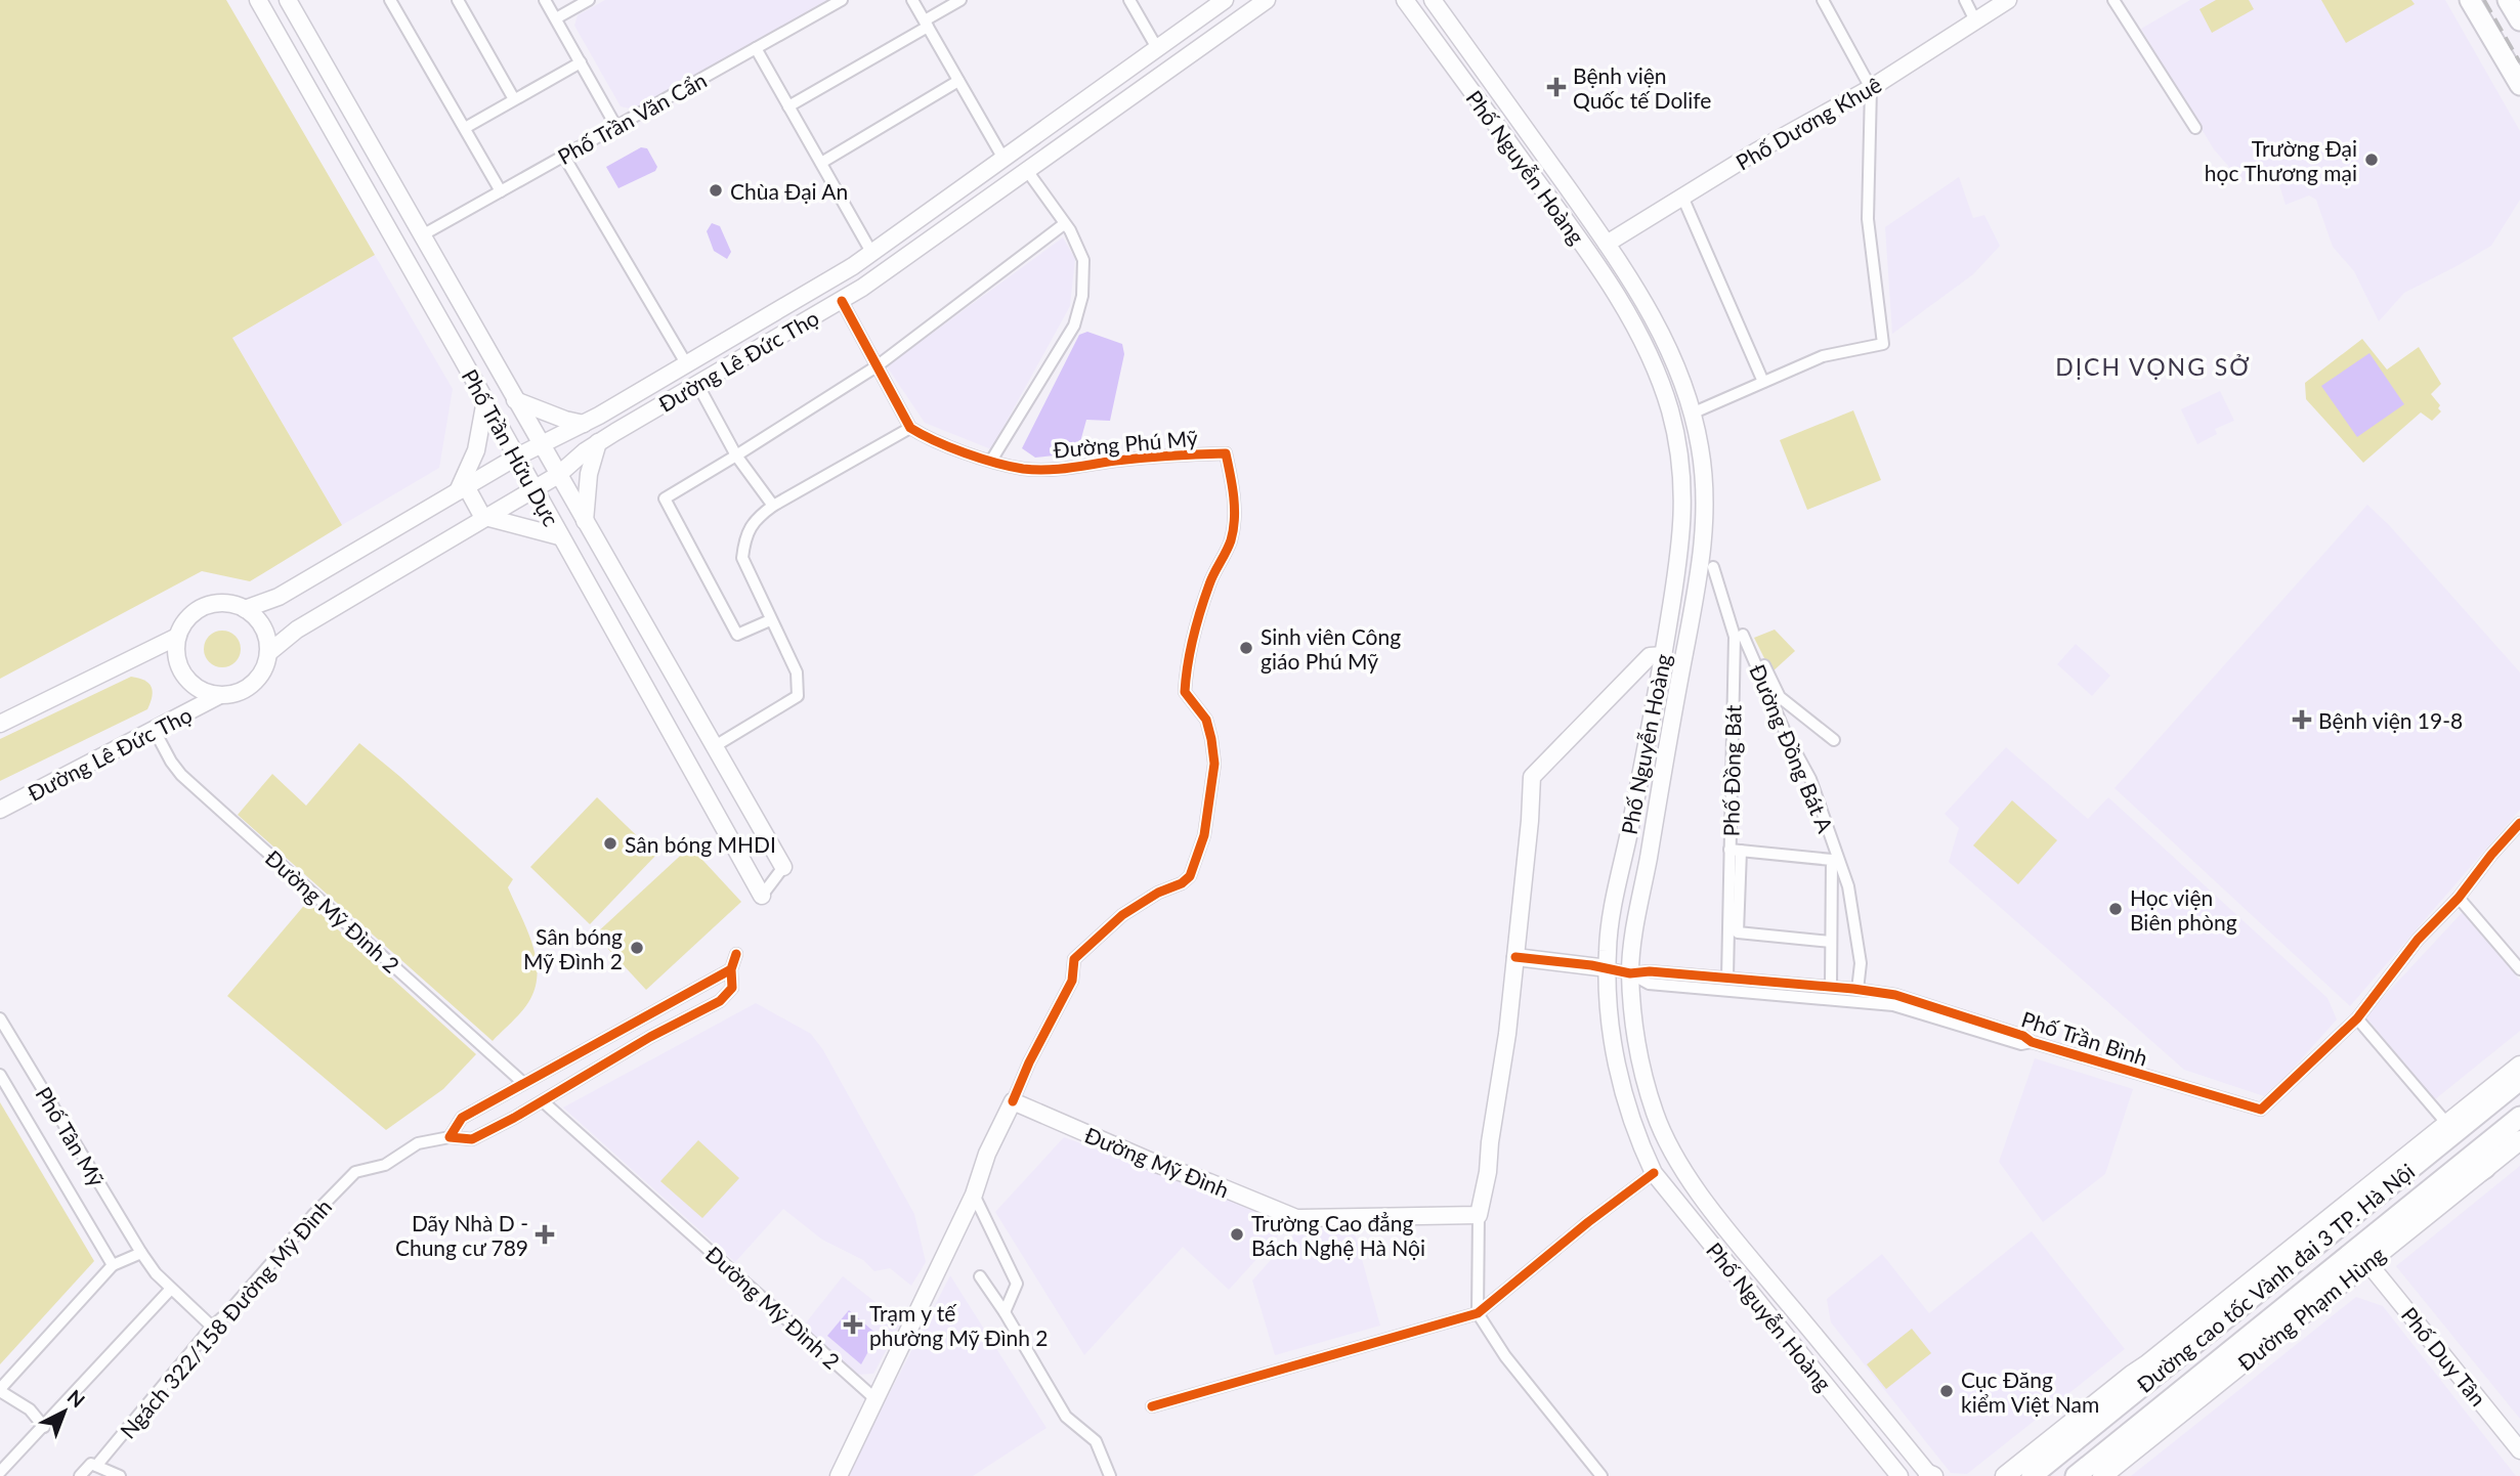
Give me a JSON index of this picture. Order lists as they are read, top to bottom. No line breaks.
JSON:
{"streets":{"highway":["Đường cao tốc Vành đai 3 TP. Hà Nội"],"main road":["Phố Dương Khuê","Phố Nguyễn Hoàng","Đường Lê Đức Thọ","Phố Trần Hữu Dực","Phố Trần Bình","Đường Mỹ Đình","Đường Phạm Hùng","Phố Duy Tân"],"street":["Phố Trần Văn Cẩn","Đường Phú Mỹ","Đường Đồng Bát A","Phố Đồng Bát","Đường Mỹ Đình 2","Phố Tân Mỹ","Ngách 322/158 Đường Mỹ Đình"]},"crossings":[["Phố Trần Văn Cẩn","Phố Trần Hữu Dực"],["Phố Dương Khuê","Phố Nguyễn Hoàng"],["Phố Nguyễn Hoàng","Phố Trần Bình"],["Đường Lê Đức Thọ","Phố Trần Hữu Dực"],["Đường Lê Đức Thọ","Đường Mỹ Đình 2"],["Đường Phú Mỹ","Đường Mỹ Đình"],["Đường Đồng Bát A","Phố Trần Bình"],["Phố Đồng Bát","Phố Trần Bình"],["Phố Tân Mỹ","Ngách 322/158 Đường Mỹ Đình"],["Đường Phạm Hùng","Phố Duy Tân"]],"districts":["DỊCH VỌNG SỞ"],"places":{"health":["Bệnh viện Quốc tế Dolife","Bệnh viện 19-8","Dãy Nhà D - Chung cư 789","Trạm y tế phường Mỹ Đình 2"],"other":["Trường Đại học Thương mại","Chùa Đại An","Sinh viên Công giáo Phú Mỹ","Sân bóng MHDI","Học viện Biên phòng","Sân bóng Mỹ Đình 2","Trường Cao đẳng Bách Nghệ Hà Nội","Cục Đăng kiểm Việt Nam"]},"north":"top right"}
